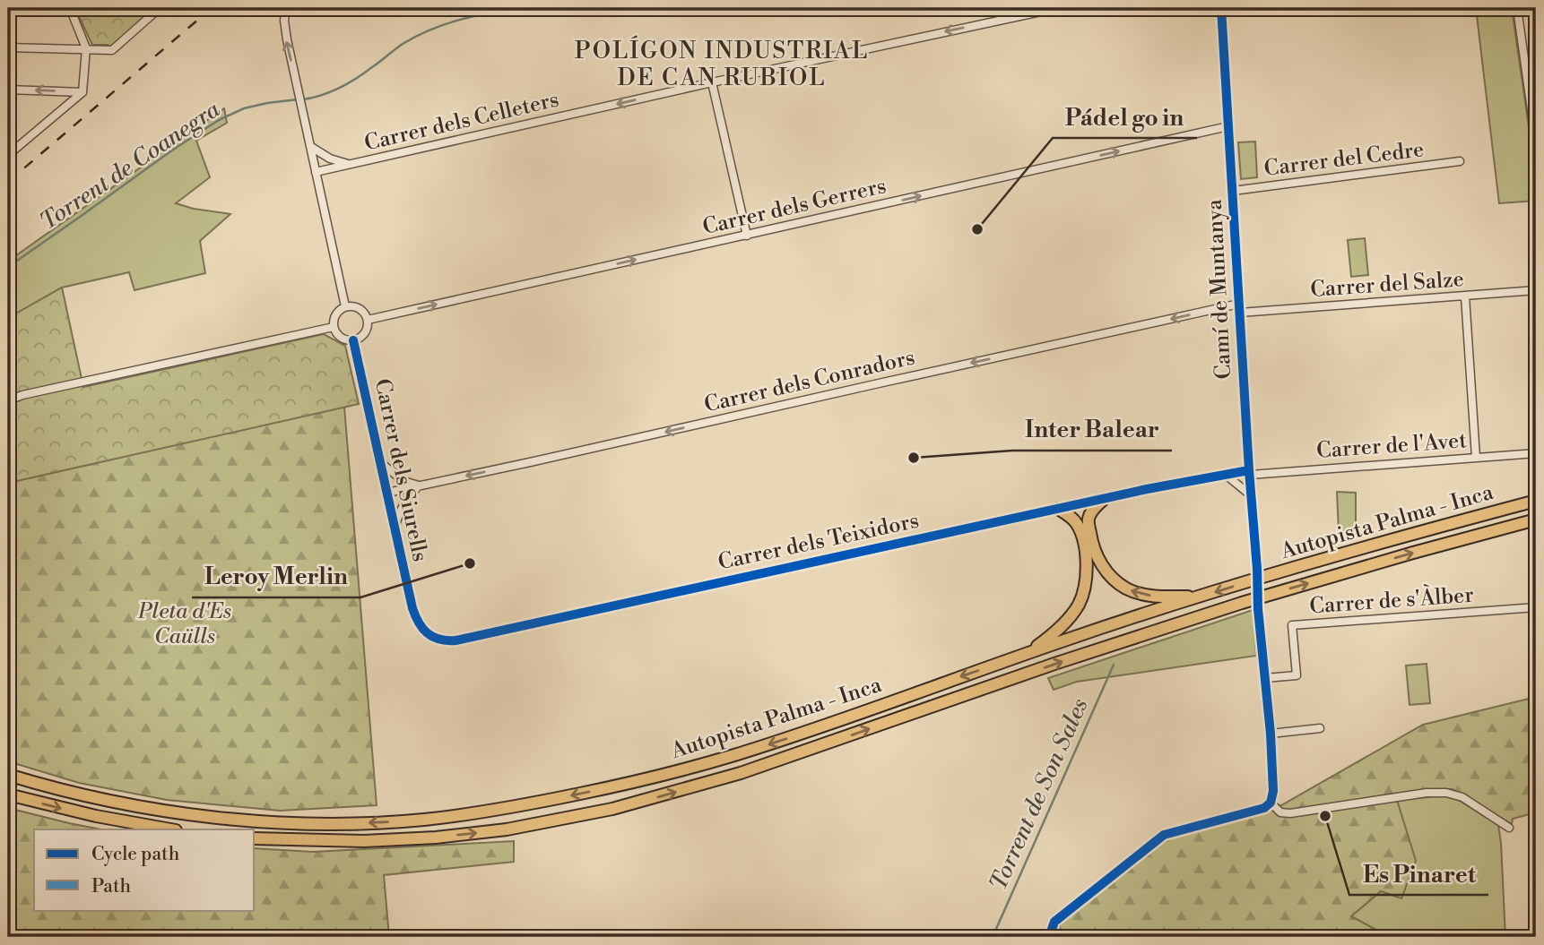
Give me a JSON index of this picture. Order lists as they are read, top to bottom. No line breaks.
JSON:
{"streets":{"highway":["Autopista Palma - Inca"],"street":["Carrer dels Celleters","Carrer del Cedre","Carrer dels Gerrers","Carrer del Salze","Camí de Muntanya","Carrer dels Conradors","Carrer de l'Avet","Carrer dels Siurells","Carrer dels Teixidors","Carrer de s'Àlber"]},"crossings":[["Carrer del Cedre","Camí de Muntanya"],["Carrer dels Gerrers","Camí de Muntanya"],["Carrer dels Gerrers","Carrer dels Siurells"],["Carrer del Salze","Camí de Muntanya"],["Camí de Muntanya","Carrer dels Conradors"],["Camí de Muntanya","Carrer de l'Avet"],["Camí de Muntanya","Carrer dels Teixidors"],["Carrer dels Conradors","Carrer dels Siurells"],["Carrer de l'Avet","Carrer dels Teixidors"],["Carrer dels Siurells","Carrer dels Teixidors"]],"one_way":["Carrer dels Celleters","Carrer dels Gerrers","Carrer dels Conradors"],"districts":["POLÍGON INDUSTRIAL DE CAN RUBIOL"],"water":["Torrent de Coanegra","Torrent de Son Sales"],"parks":["Pleta d'Es Caülls"],"places":["Pádel go in","Inter Balear","Leroy Merlin","Es Pinaret"],"legend":["Cycle path","Path"]}
